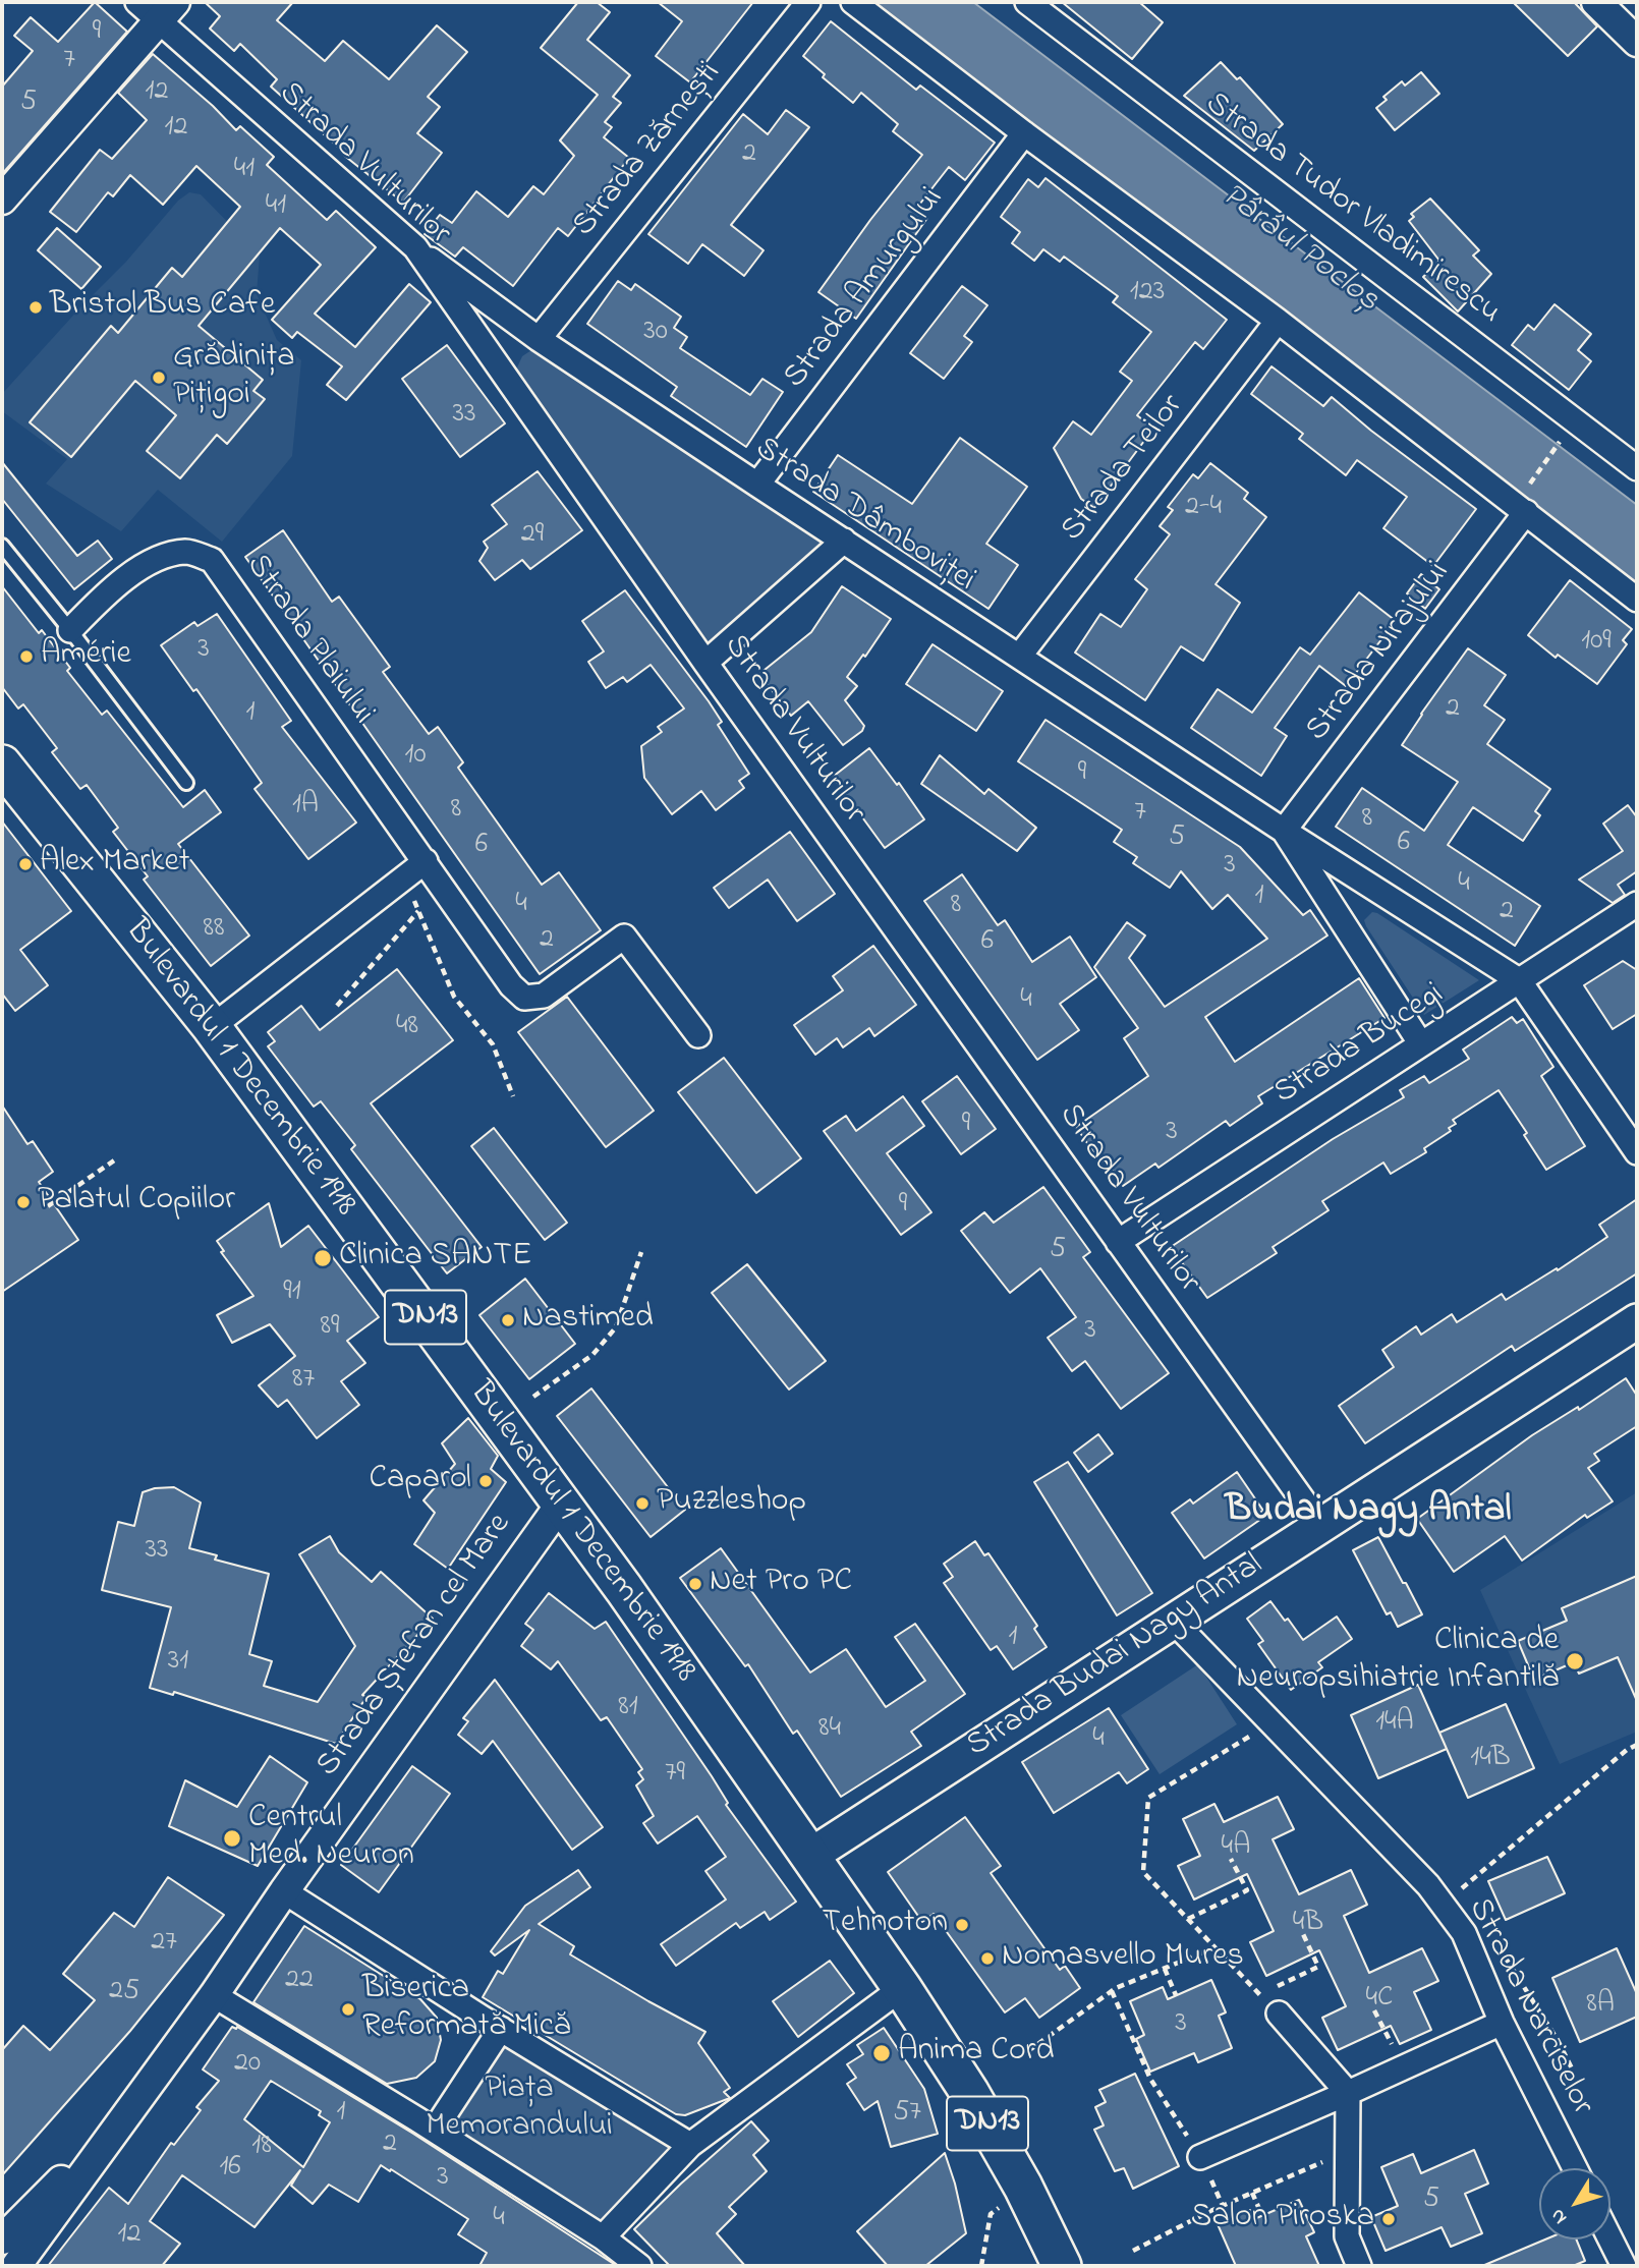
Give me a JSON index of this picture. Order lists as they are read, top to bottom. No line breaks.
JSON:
{"streets":{"main road":["Bulevardul 1 Decembrie 1918","DN13","Strada Budai Nagy Antal"],"street":["Strada Zărnești","Strada Vulturilor","Strada Tudor Vladimirescu","Strada Amurgului","Strada Teilor","Strada Dâmboviței","Strada Plaiului","Strada Nirajului","Strada Bucegi","Strada Ștefan cel Mare","Strada Narciselor"]},"crossings":[["Strada Zărnești","Strada Dâmboviței"],["Strada Vulturilor","Strada Dâmboviței"],["Strada Vulturilor","Strada Bucegi"],["Strada Vulturilor","Strada Budai Nagy Antal"],["Strada Amurgului","Strada Dâmboviței"],["Strada Teilor","Strada Dâmboviței"],["Strada Dâmboviței","Strada Nirajului"],["Strada Dâmboviței","Strada Bucegi"],["Bulevardul 1 Decembrie 1918","Strada Ștefan cel Mare"],["Bulevardul 1 Decembrie 1918","Strada Budai Nagy Antal"],["Strada Budai Nagy Antal","Strada Narciselor"]],"districts":["Budai Nagy Antal"],"water":["Pârâul Pocloș"],"parks":["Piața Memorandului"],"places":["Bristol Bus Cafe","Grădinița Pițigoi","Amérie","Alex Market","Palatul Copiilor","Clinica SANTE","Nastimed","Caparol","Puzzleshop","Net Pro PC","Clinica de Neuropsihiatrie Infantilă","Centrul Med. Neuron","Tehnoton","Nomasvello Mures","Biserica Reformată Mică","Anima Cord","Salon Piroska"],"house_numbers":["9","7","12","5","12","2","41","41","123","30","33","2-4","29","109","3","2","1","10","9","1A","8","7","8","5","6","6","3","4","1","4","8","2","88","2","6","4","48","9","3","9","5","91","89","3","87","33","1","31","81","14A","84","4","14B","79","4A","4B","27","22","25","4C","8A","3","20","1","57","2","18","16","3","5","4","12"],"north":"bottom left"}
